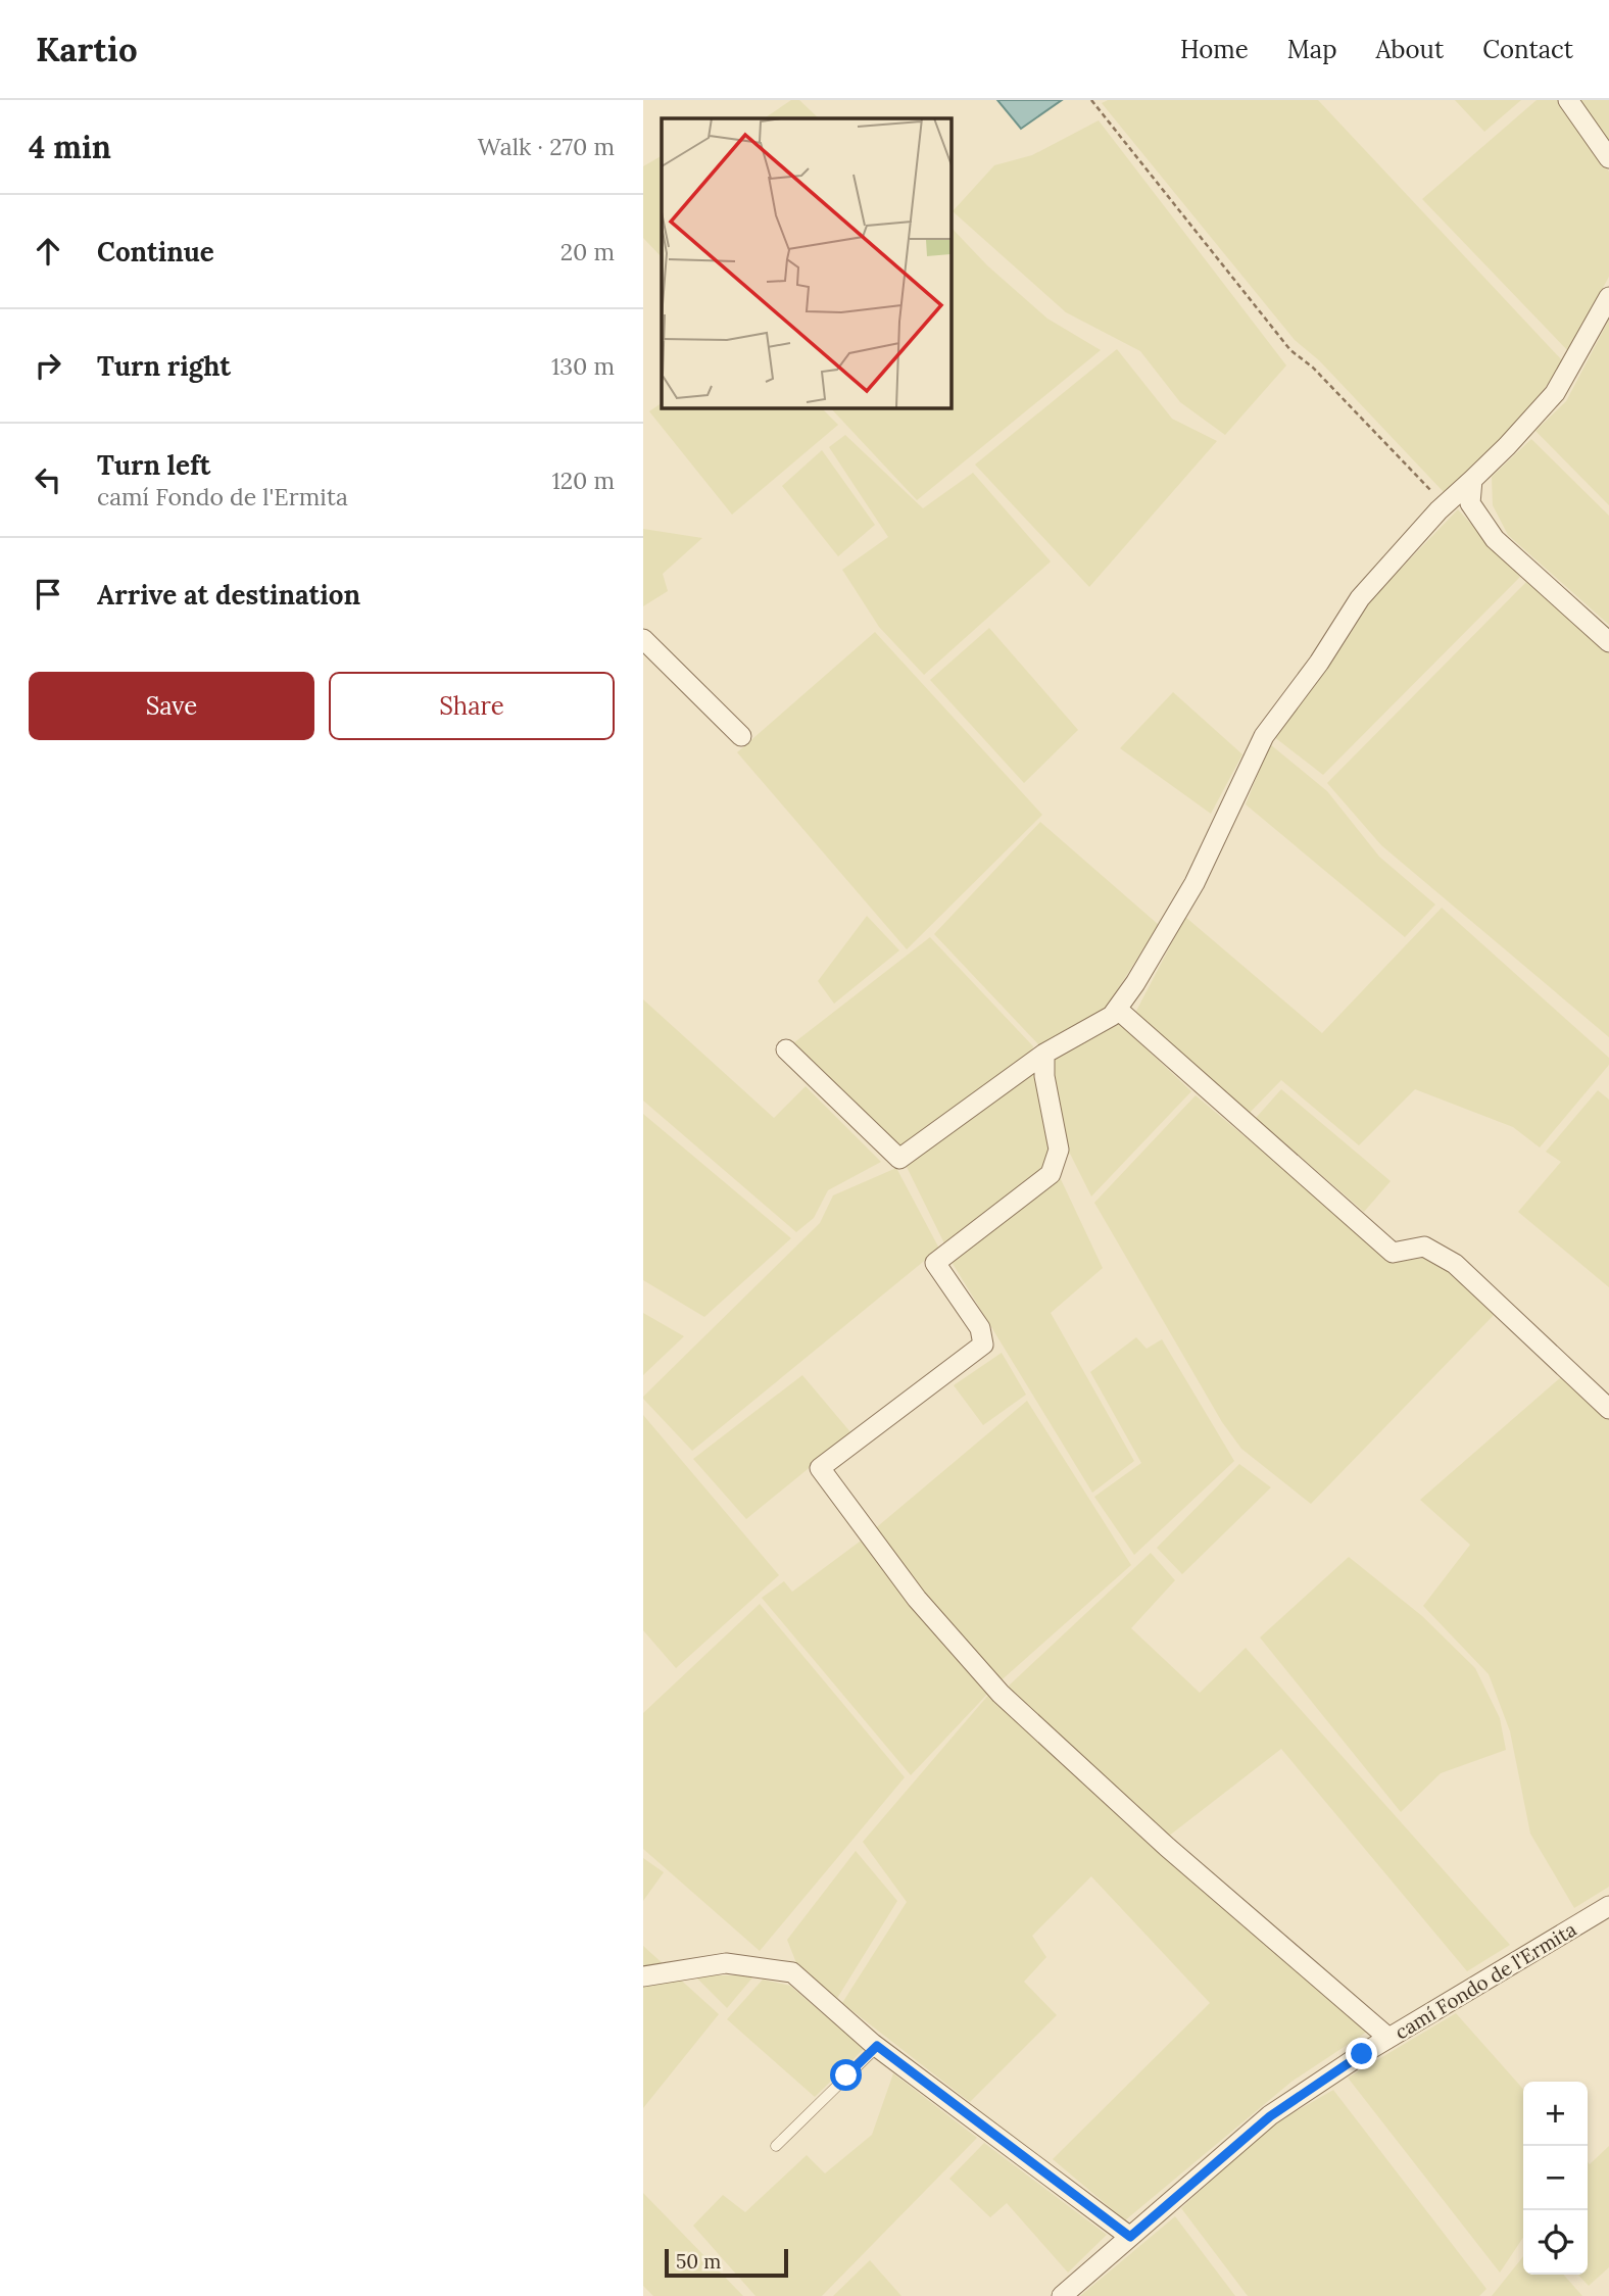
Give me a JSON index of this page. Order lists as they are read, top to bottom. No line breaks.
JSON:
{"streets":{"street":["camí Fondo de l'Ermita"]},"scale_bar":"50 m","page":{"header":"Kartio","nav":["Home","Map","About","Contact"],"heading":["4 min","Walk · 270 m"],"list":[["Continue","20 m"],["Turn right","130 m"],["Turn left","camí Fondo de l'Ermita","120 m"],"Arrive at destination"],"buttons":["Save","Share"],"map_buttons":["+","−"],"scale":"50 m"}}
